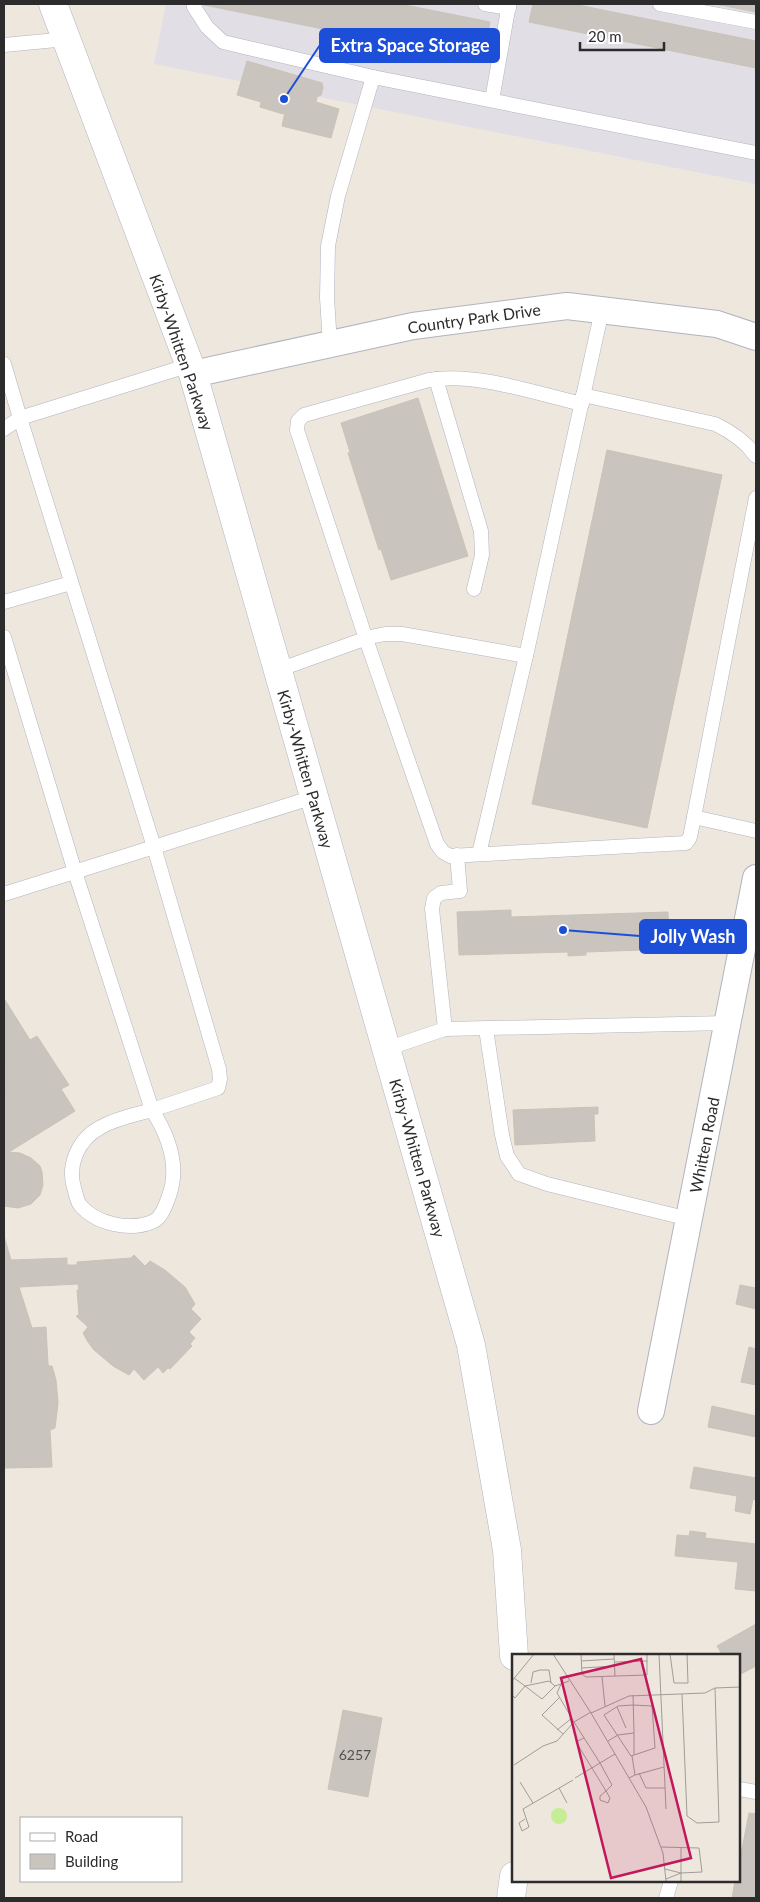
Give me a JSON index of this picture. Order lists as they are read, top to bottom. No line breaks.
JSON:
{"streets":{"main road":["Kirby-Whitten Parkway"],"street":["Country Park Drive","Whitten Road"]},"crossings":[["Country Park Drive","Kirby-Whitten Parkway"]],"places":["Extra Space Storage","Jolly Wash"],"house_numbers":["6257"],"legend":["Road","Building"],"scale_bar":"20 m"}
